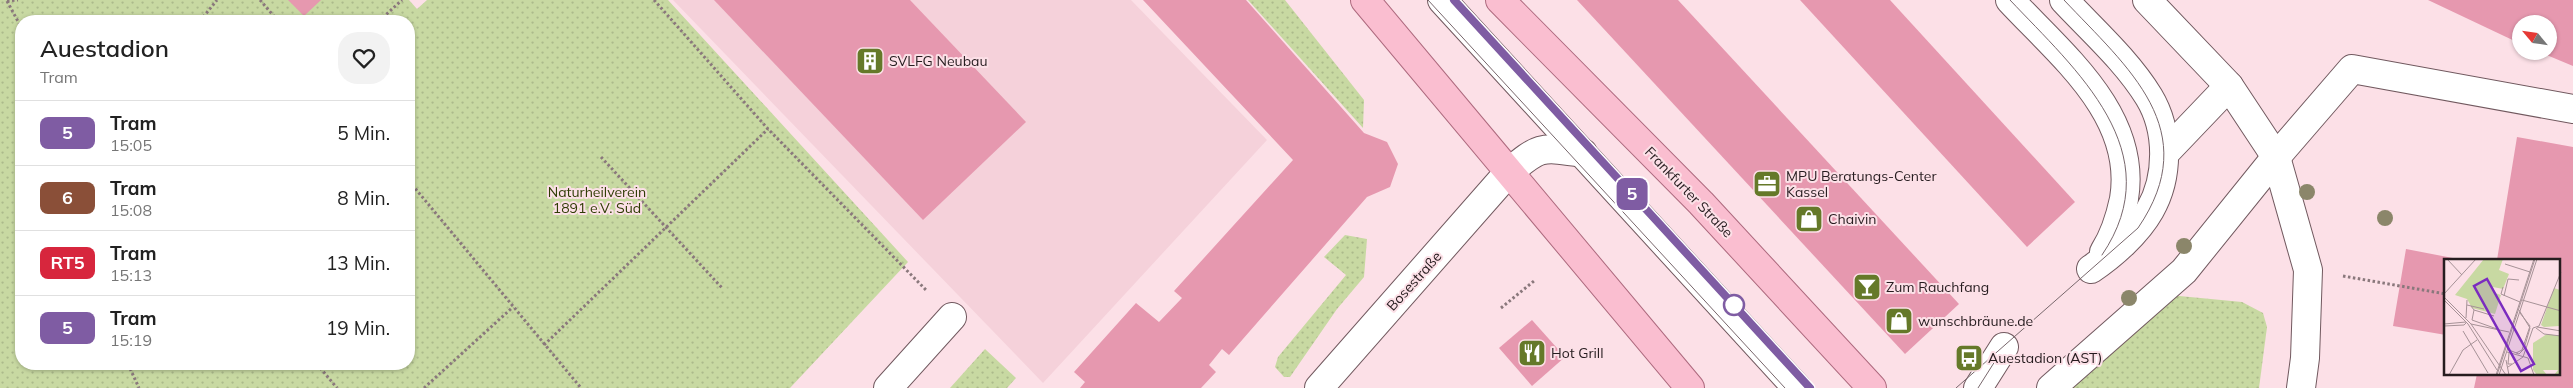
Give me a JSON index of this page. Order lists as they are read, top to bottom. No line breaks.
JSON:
{"streets":{"main road":["Frankfurter Straße"],"street":["Bosestraße"]},"parks":["Naturheilverein 1891 e.V. Süd"],"places":{"building":["SVLFG Neubau"],"office":["MPU Beratungs-Center Kassel"],"shop":["Chaivin","wunschbräune.de"],"bar":["Zum Rauchfang"],"restaurant":["Hot Grill"],"bus stop":["Auestadion (AST)"]},"lines":["tram line 5"],"north":"top left","page":{"on_map":"5","heading":["Auestadion","Tram"],"list":[{"mark":"5","name":"Tram","note":"15:05","value":"5 Min."},{"mark":"6","name":"Tram","note":"15:08","value":"8 Min."},{"mark":"RT5","name":"Tram","note":"15:13","value":"13 Min."},{"mark":"5","name":"Tram","note":"15:19","value":"19 Min."}]}}
